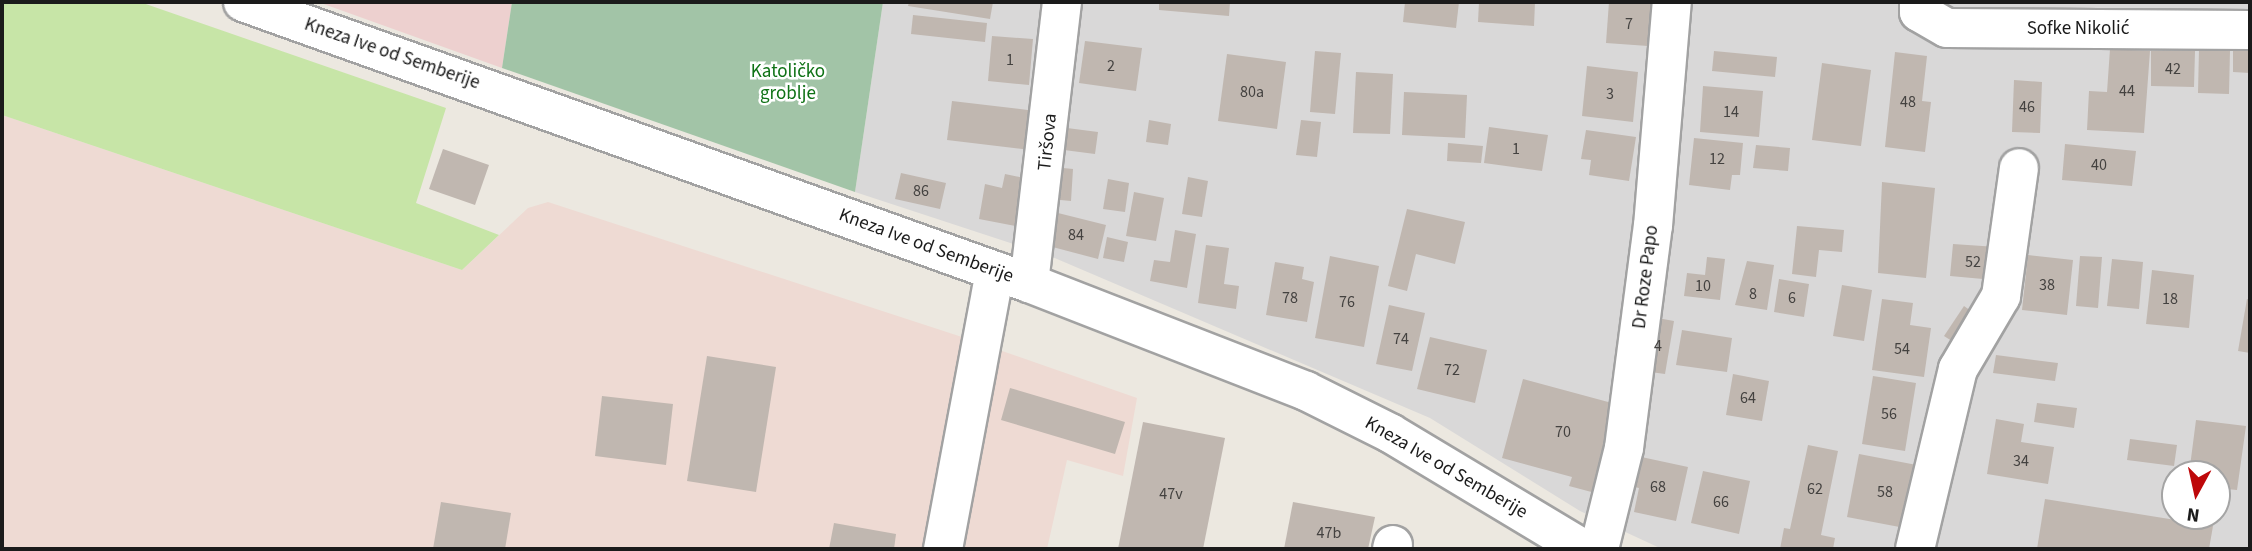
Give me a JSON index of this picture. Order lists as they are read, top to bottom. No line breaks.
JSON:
{"streets":{"street":["Sofke Nikolić","Kneza Ive od Semberije","Tiršova","Dr Roze Papo"]},"crossings":[["Kneza Ive od Semberije","Tiršova"]],"parks":["Katoličko groblje"],"house_numbers":["7","1","2","42","44","80a","3","48","46","14","1","12","40","86","84","52","38","10","8","78","6","18","76","74","4","54","72","64","56","70","34","68","62","58","47v","66","47b"],"north":"bottom"}
